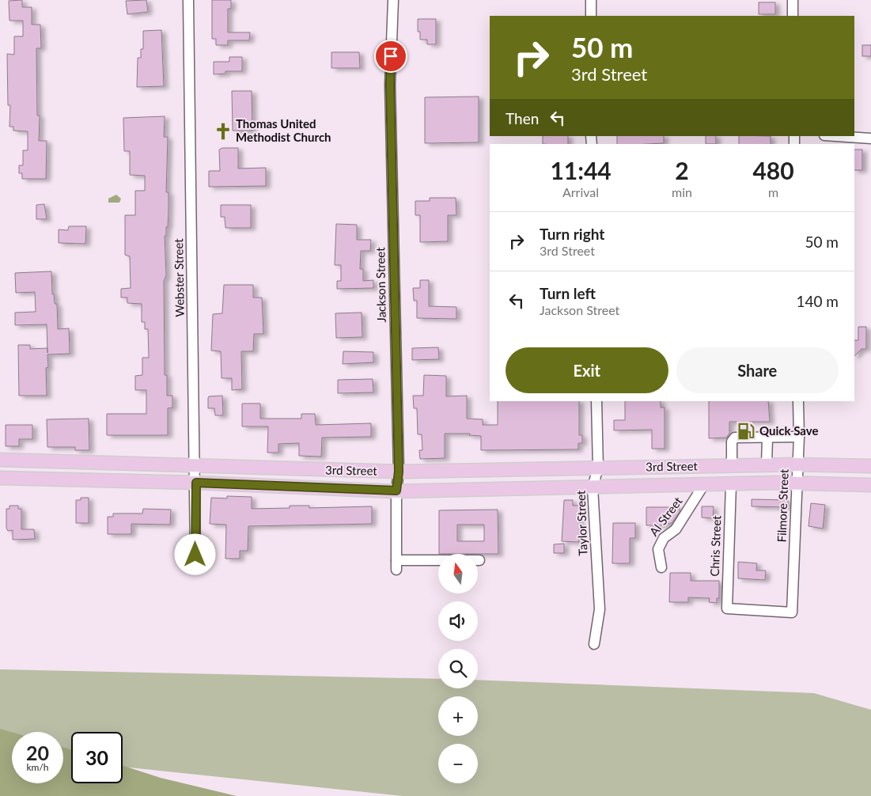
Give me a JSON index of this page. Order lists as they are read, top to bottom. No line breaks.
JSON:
{"streets":{"main road":["3rd Street"],"street":["Webster Street","Jackson Street","Filmore Street","Al Street","Taylor Street","Chris Street"]},"crossings":[["Webster Street","3rd Street"],["Jackson Street","3rd Street"],["3rd Street","Filmore Street"],["3rd Street","Al Street"],["3rd Street","Taylor Street"],["3rd Street","Chris Street"],["Filmore Street","Chris Street"]],"places":{"church":["Thomas United Methodist Church"],"fuel station":["Quick Save"]},"north":"top","page":{"turn":["50 m","3rd Street"],"then":"Then","eta":["11:44","Arrival","2","min","480","m"],"list":[{"name":"Turn right","note":"3rd Street","value":"50 m"},{"name":"Turn left","note":"Jackson Street","value":"140 m"}],"buttons":["Exit","Share"],"map_buttons":["+","−"],"speed":"20 km/h","limit":"30"}}
